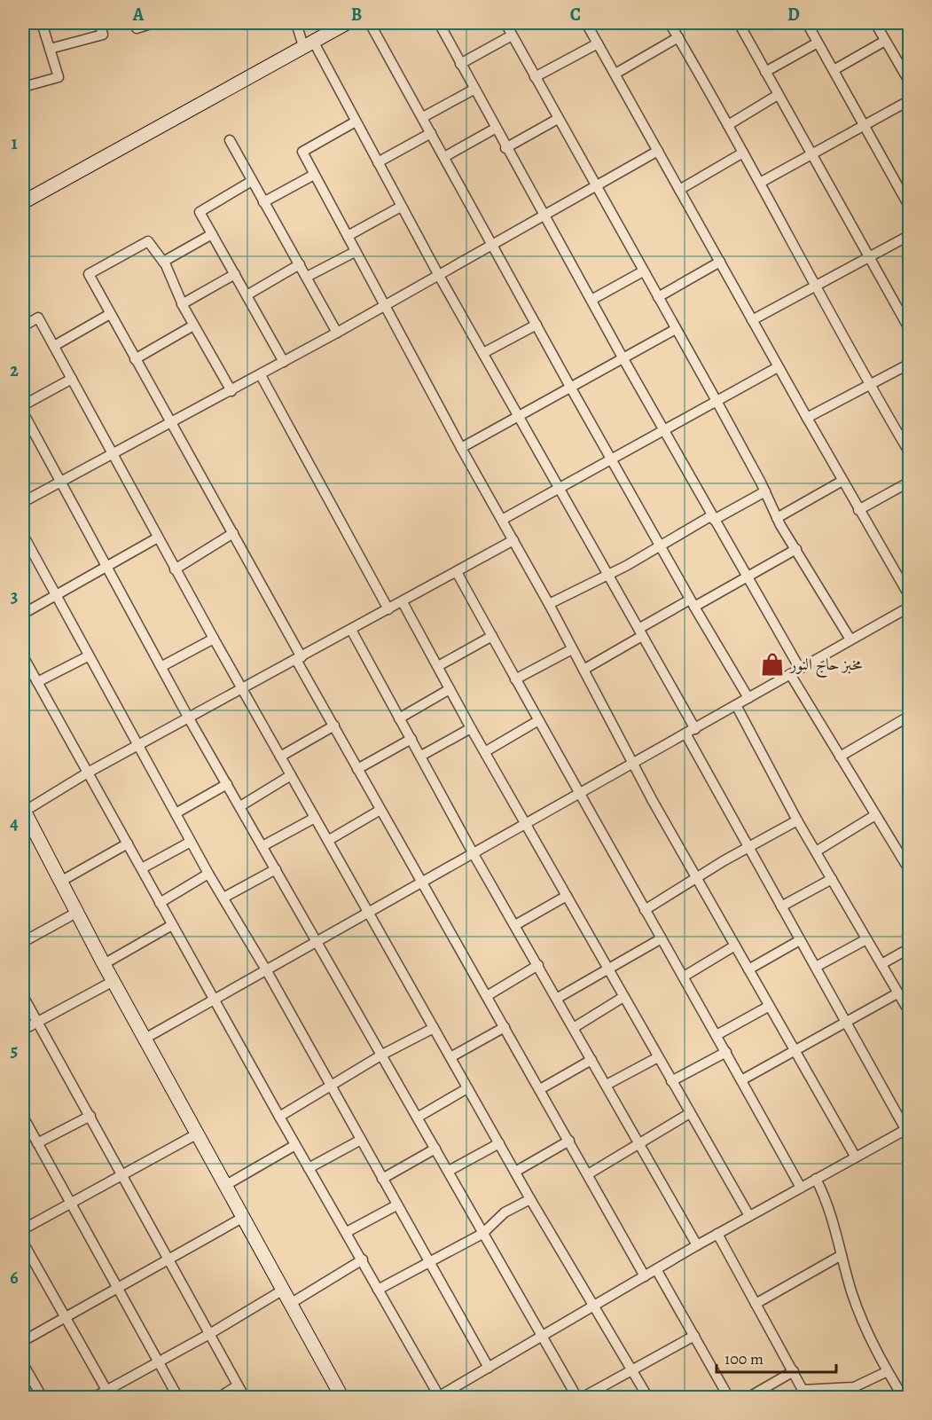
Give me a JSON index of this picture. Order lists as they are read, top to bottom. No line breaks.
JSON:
{"places":{"shop":["مخبز حاج النور"]},"scale_bar":"100 m","grid":{"columns":["A","B","C","D"],"rows":["1","2","3","4","5","6"]}}
